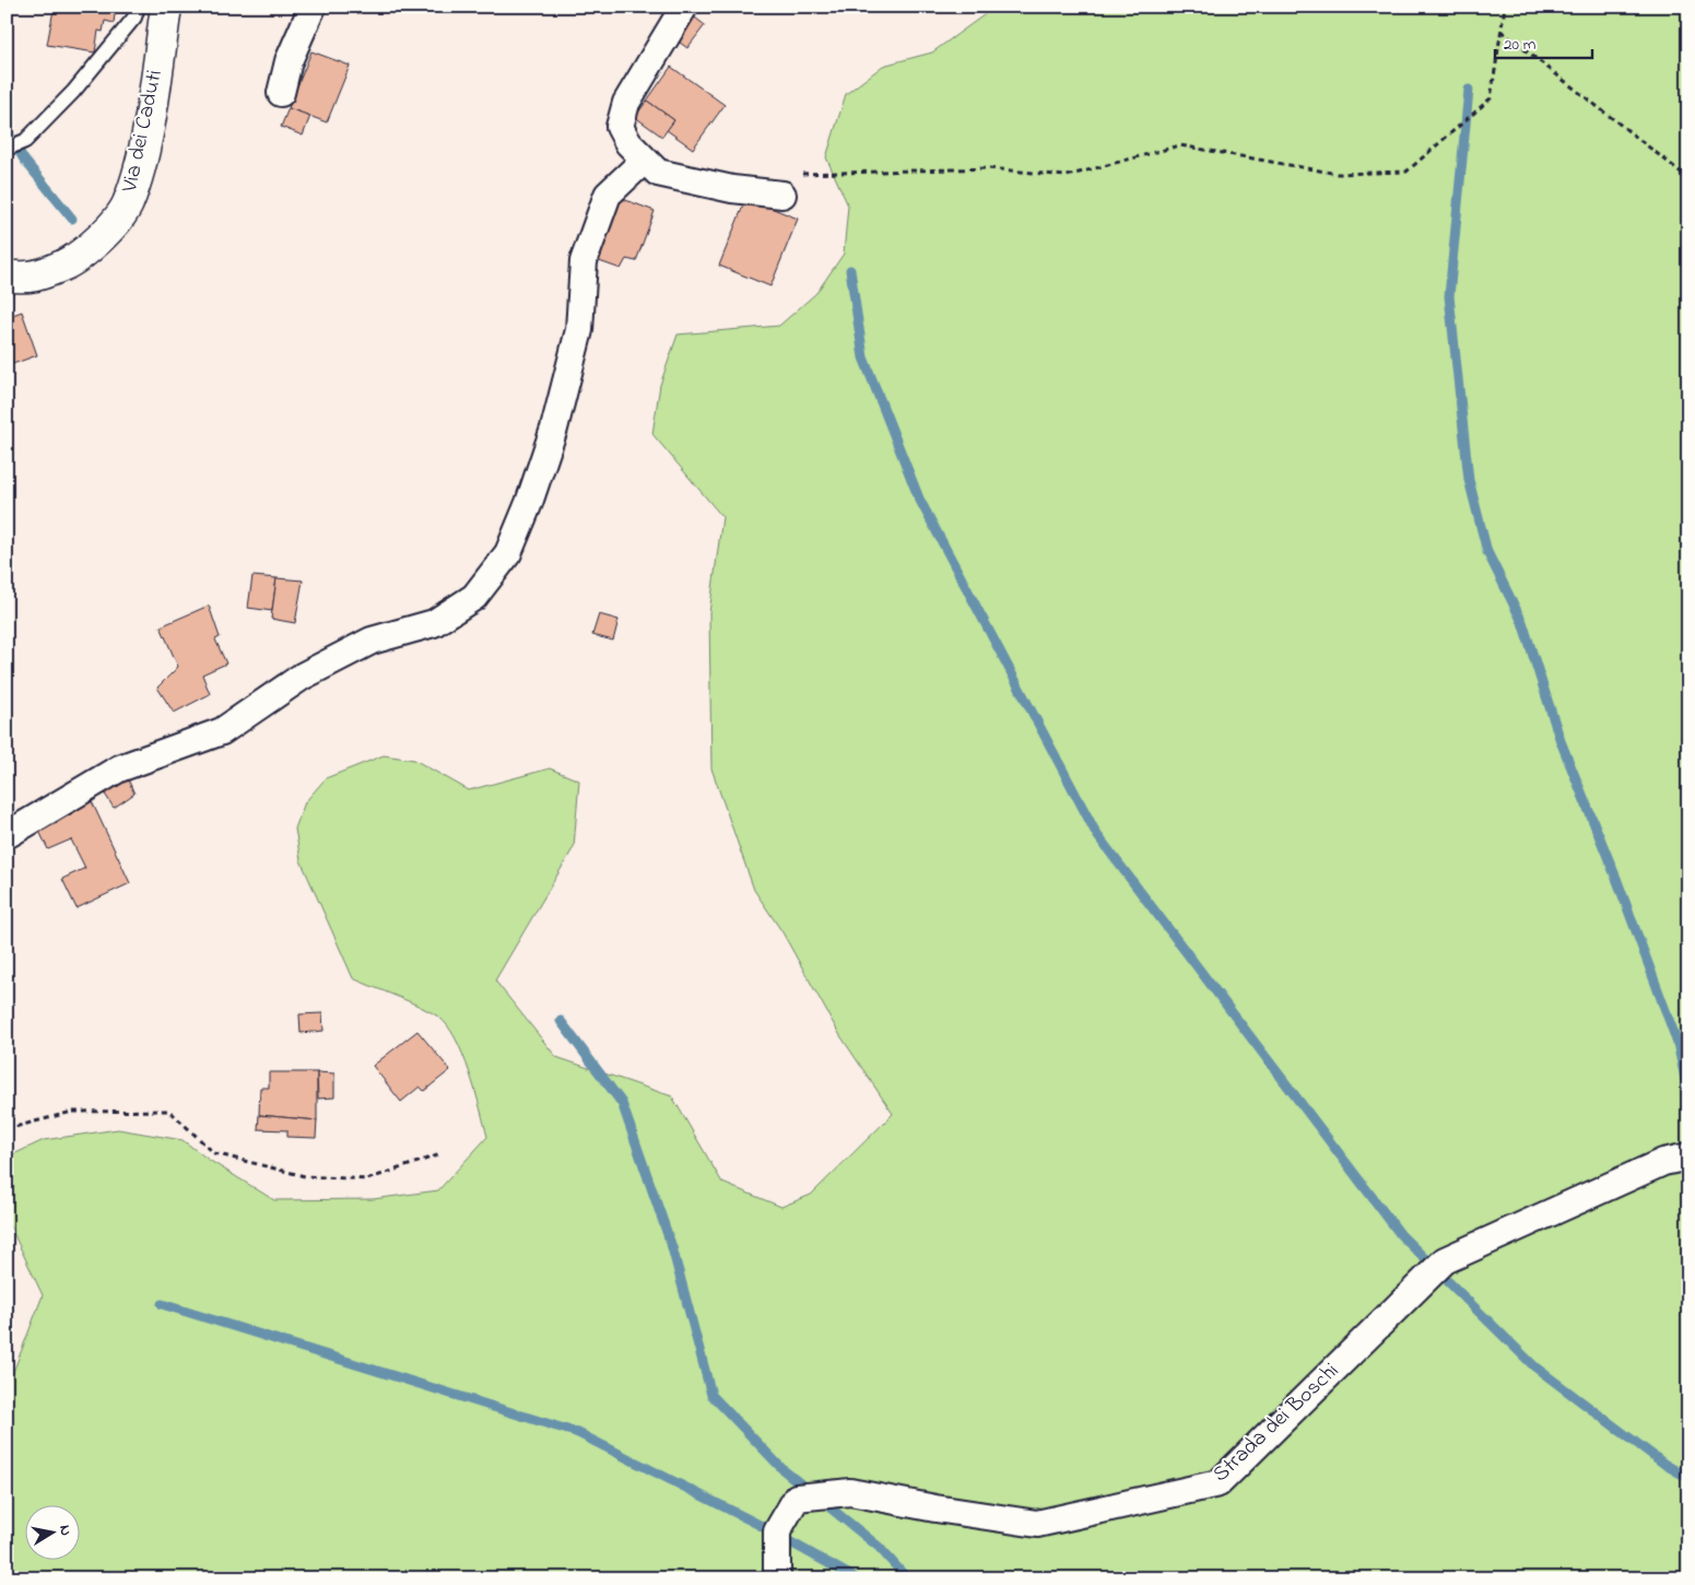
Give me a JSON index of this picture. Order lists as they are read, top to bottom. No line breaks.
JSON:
{"streets":{"street":["Via dei Caduti","Strada dei Boschi"]},"scale_bar":"20 m","north":"right"}
